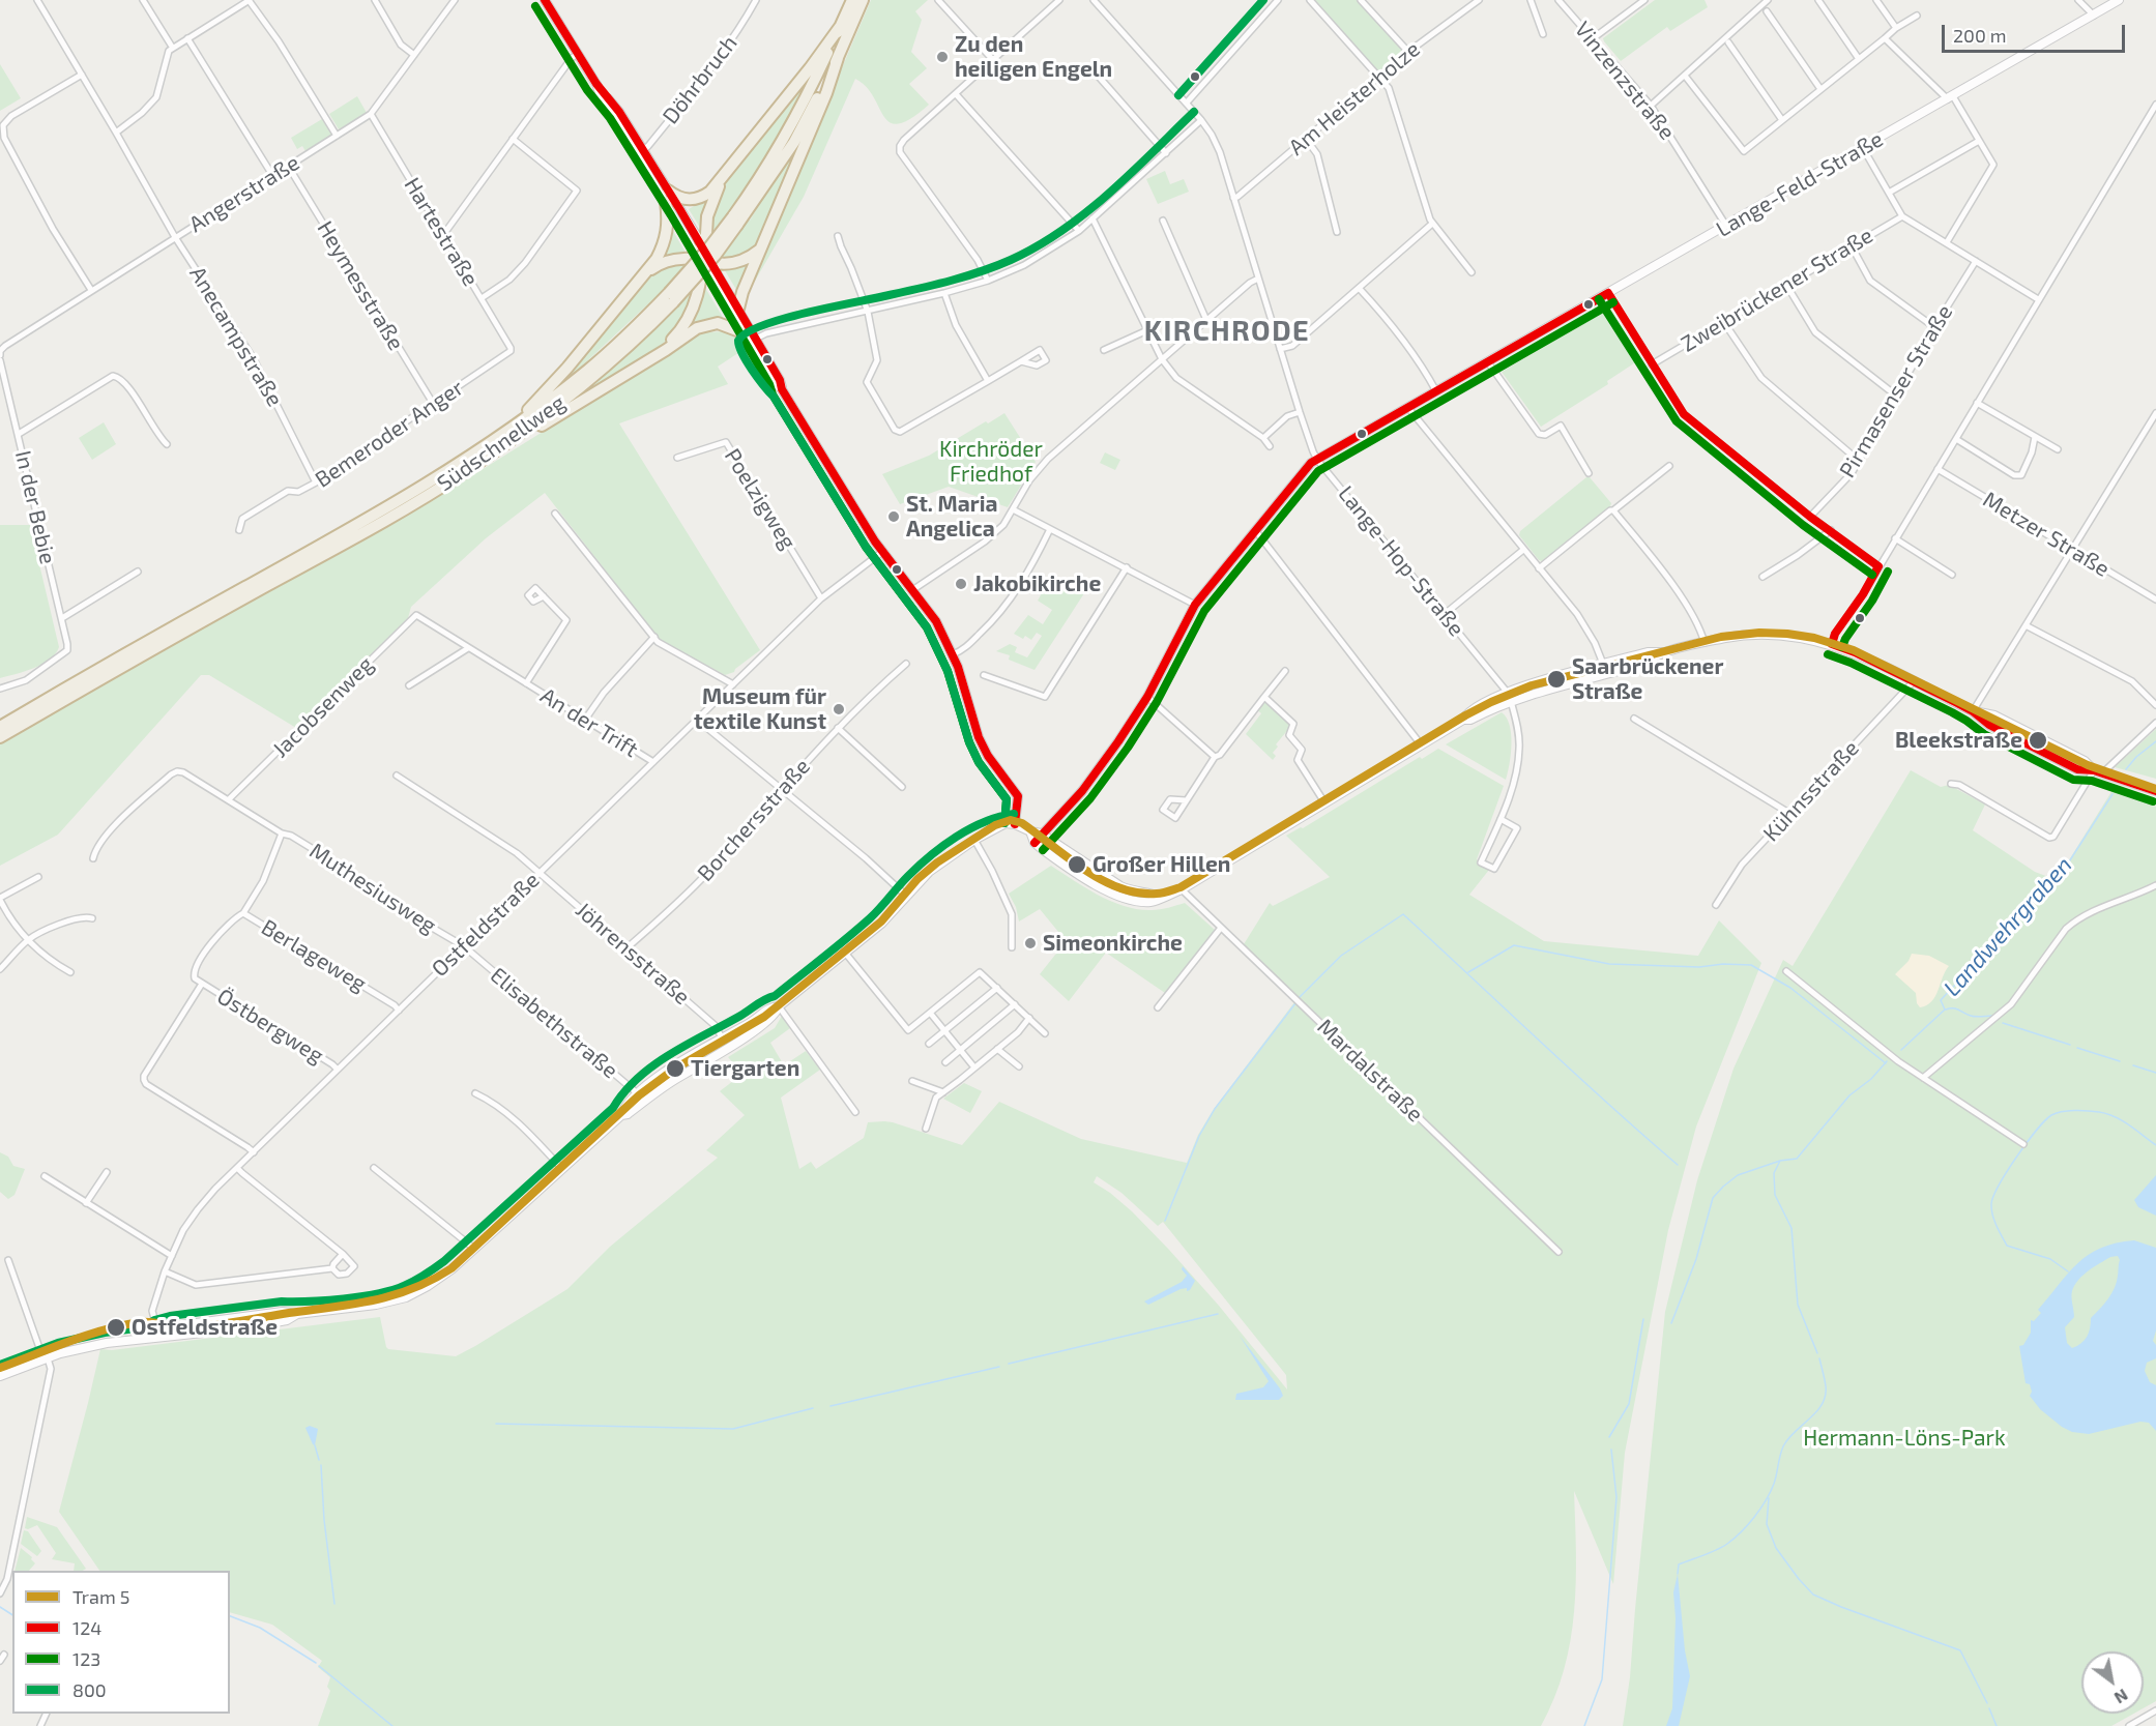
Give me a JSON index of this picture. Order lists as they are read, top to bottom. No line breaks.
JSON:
{"streets":{"highway":["Südschnellweg"],"main road":["Lange-Feld-Straße"],"street":["Döhrbruch","Vinzenzstraße","Am Heisterholze","Angerstraße","Hartestraße","Heymesstraße","Zweibrückener Straße","Anecampstraße","Pirmasenser Straße","Bemeroder Anger","Poelzigweg","In der Bebie","Metzer Straße","Lange-Hop-Straße","Jacobsenweg","An der Trift","Kühnsstraße","Borchersstraße","Muthesiusweg","Ostfeldstraße","Jöhrensstraße","Berlageweg","Elisabethstraße","Östbergweg","Mardalstraße"]},"crossings":[["Vinzenzstraße","Lange-Feld-Straße"],["Am Heisterholze","Lange-Hop-Straße"],["Lange-Feld-Straße","Lange-Hop-Straße"],["Angerstraße","Hartestraße"],["Angerstraße","Heymesstraße"],["Angerstraße","Anecampstraße"],["Angerstraße","In der Bebie"],["Hartestraße","Bemeroder Anger"],["Heymesstraße","Bemeroder Anger"],["Anecampstraße","Bemeroder Anger"],["Poelzigweg","Ostfeldstraße"],["Jacobsenweg","An der Trift"],["Jacobsenweg","Muthesiusweg"],["An der Trift","Ostfeldstraße"],["Borchersstraße","Jöhrensstraße"],["Muthesiusweg","Ostfeldstraße"],["Muthesiusweg","Berlageweg"],["Muthesiusweg","Elisabethstraße"],["Ostfeldstraße","Jöhrensstraße"],["Ostfeldstraße","Berlageweg"],["Ostfeldstraße","Elisabethstraße"],["Ostfeldstraße","Östbergweg"],["Berlageweg","Östbergweg"]],"districts":["KIRCHRODE"],"water":["Landwehrgraben"],"parks":["Kirchröder Friedhof","Hermann-Löns-Park"],"places":["Zu den heiligen Engeln","St. Maria Angelica","Jakobikirche","Saarbrückener Straße","Museum für textile Kunst","Bleekstraße","Großer Hillen","Simeonkirche","Tiergarten","Ostfeldstraße"],"lines":["transit line 124","transit line 800","transit line 123","tram line 5"],"legend":["Tram 5","124","123","800"],"scale_bar":"200 m","north":"bottom right"}
